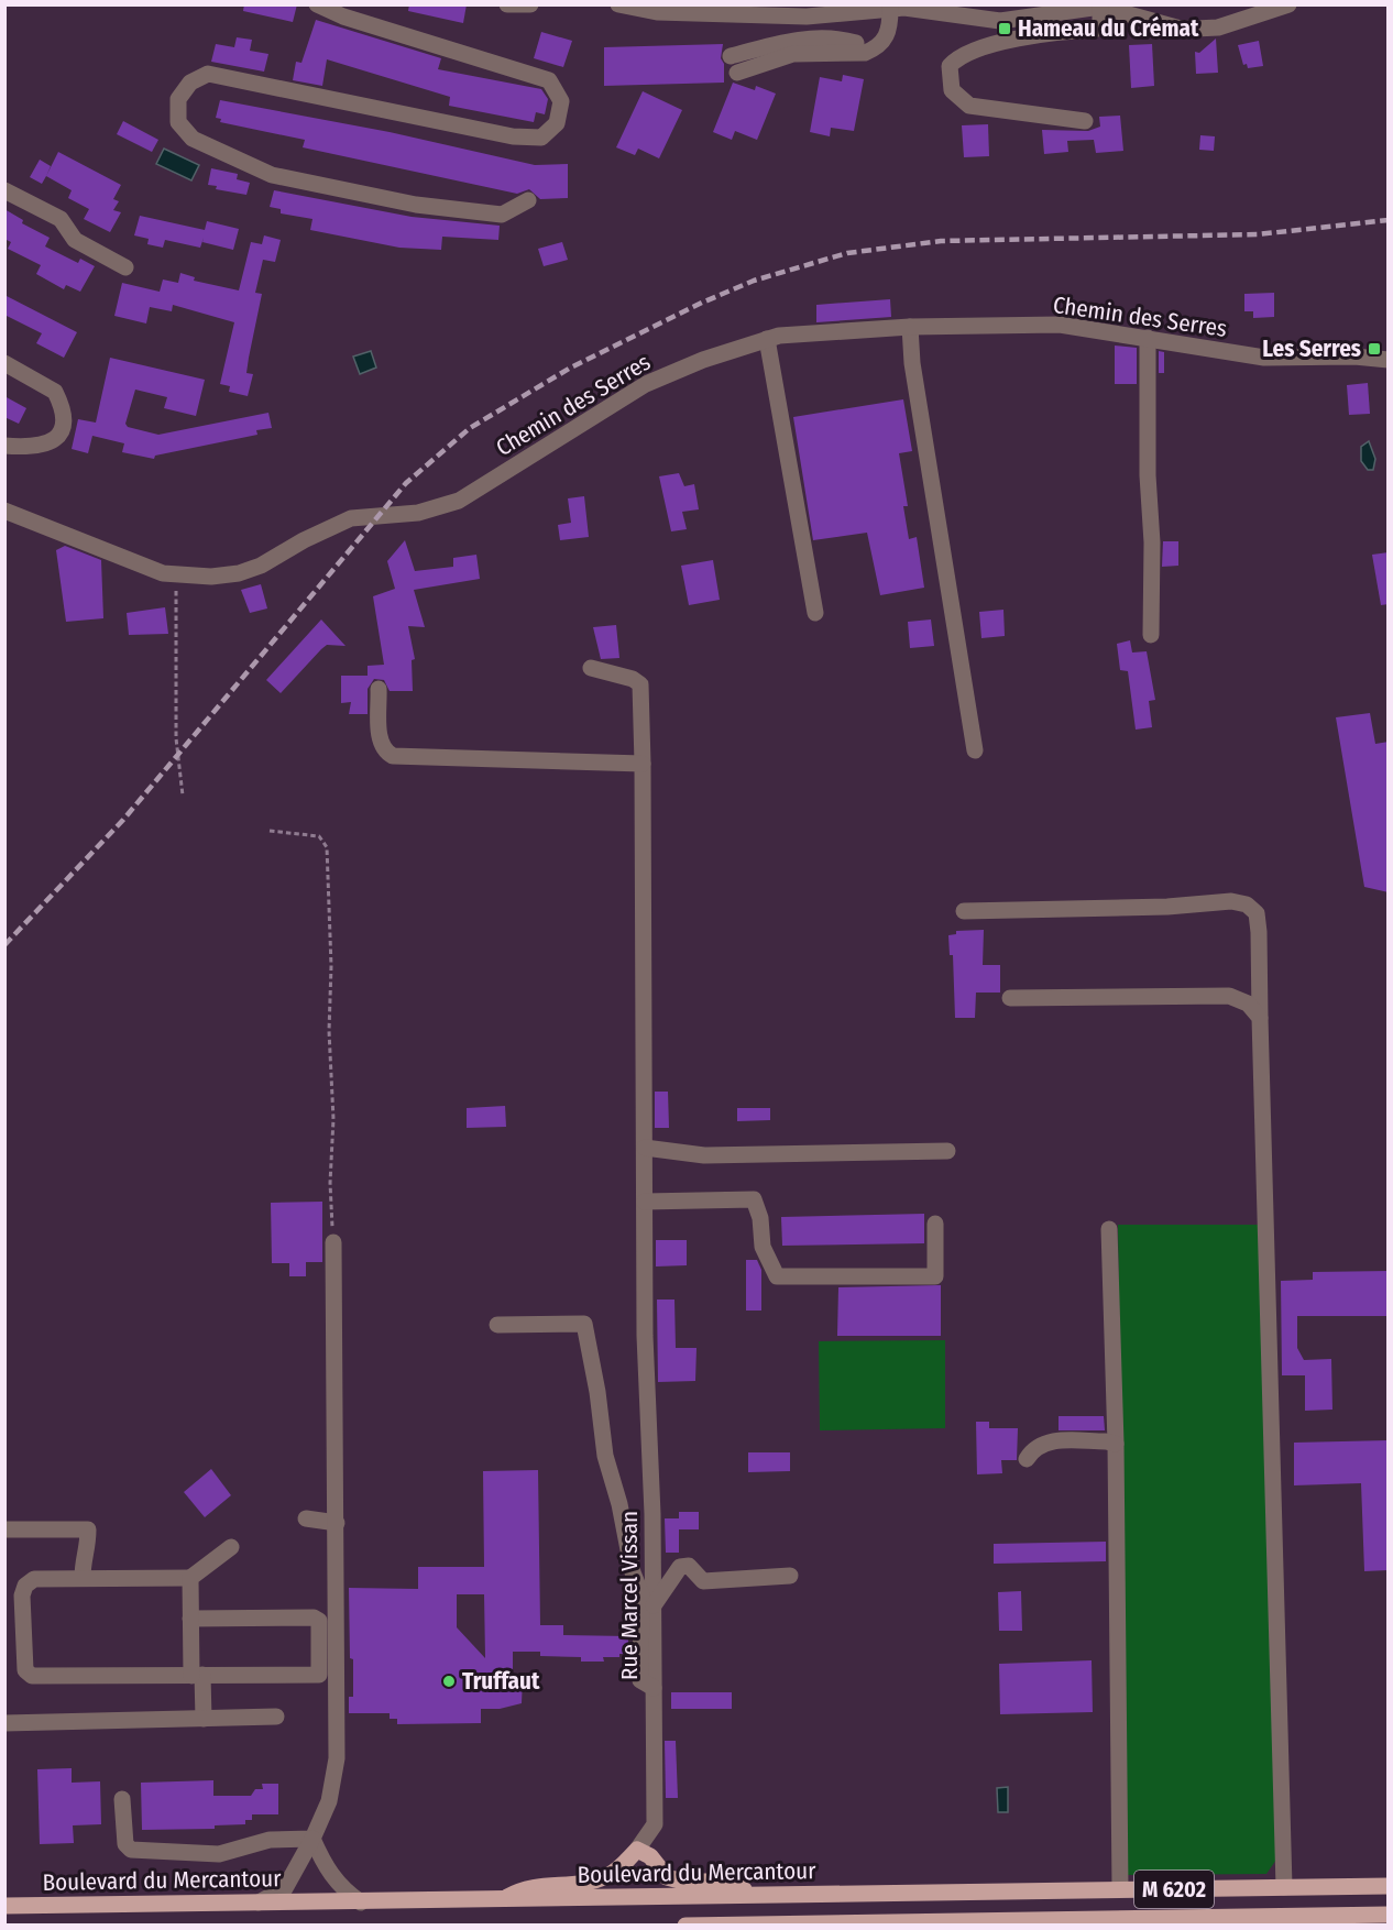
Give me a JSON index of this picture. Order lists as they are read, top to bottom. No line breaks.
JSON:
{"streets":{"main road":["Boulevard du Mercantour","M 6202"],"street":["Chemin des Serres","Rue Marcel Vissan"]},"places":{"transit":["Hameau du Crémat","Les Serres"],"other":["Truffaut"]}}
